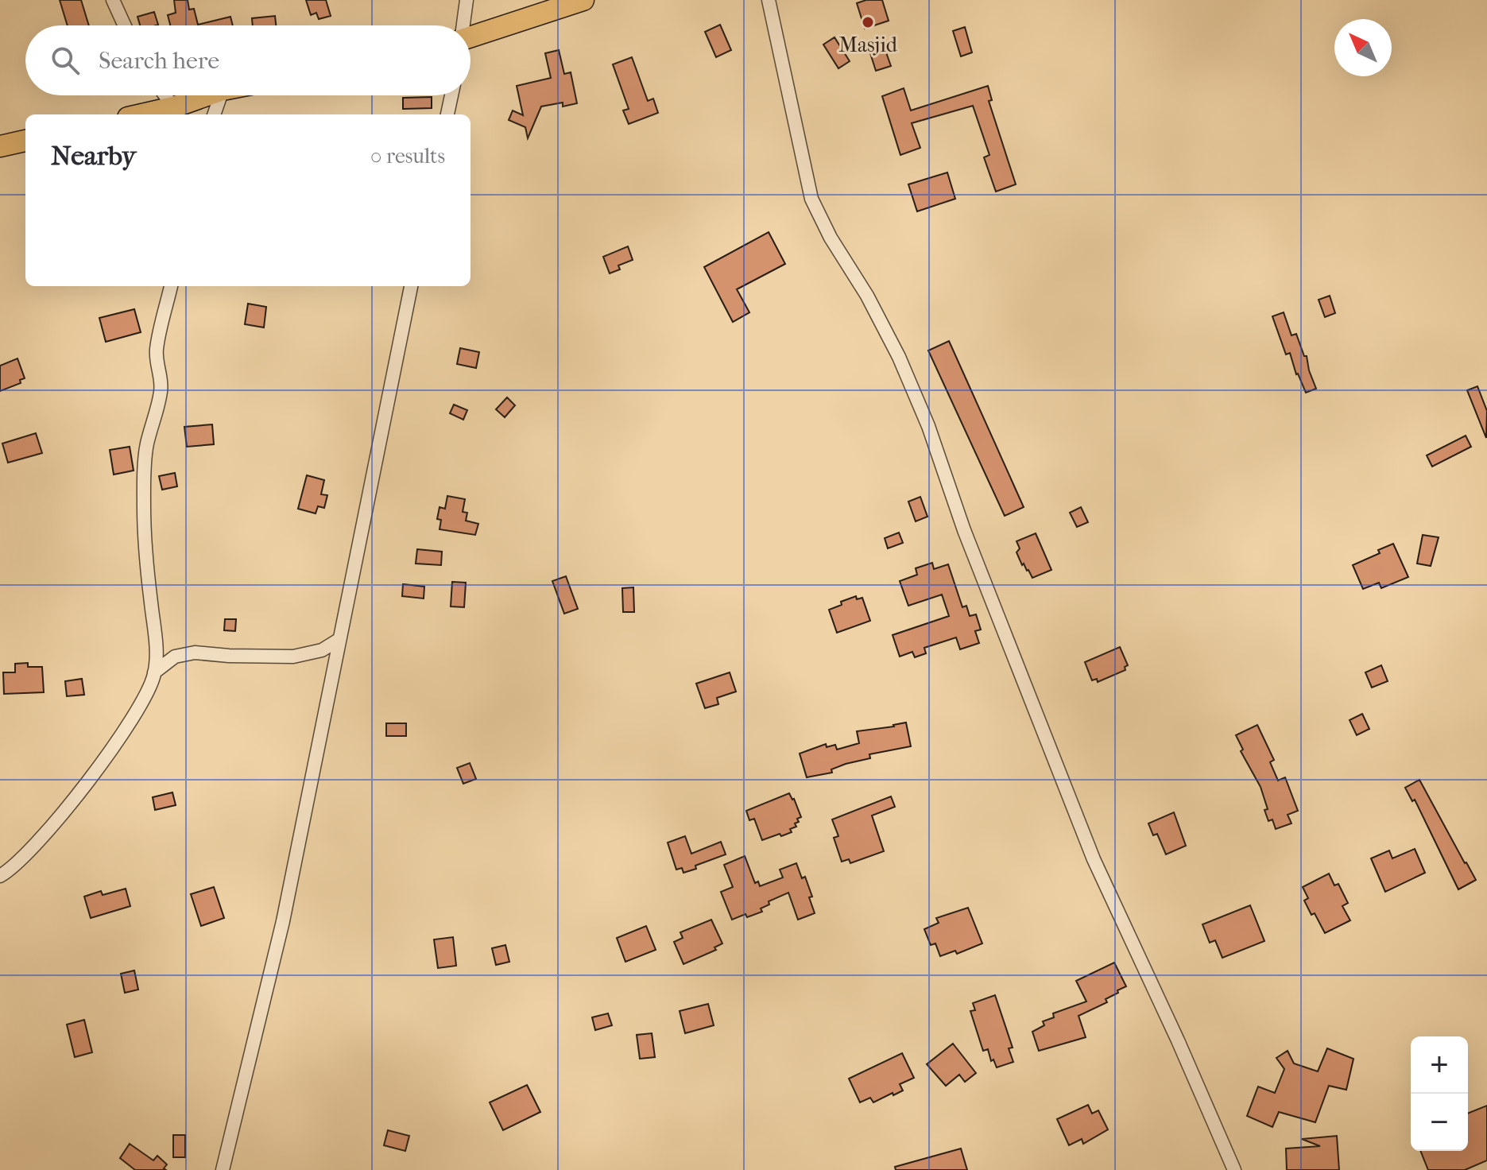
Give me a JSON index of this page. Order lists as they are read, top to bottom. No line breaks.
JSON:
{"places":["Masjid"],"north":"top left","page":{"search":"Search here","heading":["Nearby","0 results"],"map_buttons":["+","−"]}}
